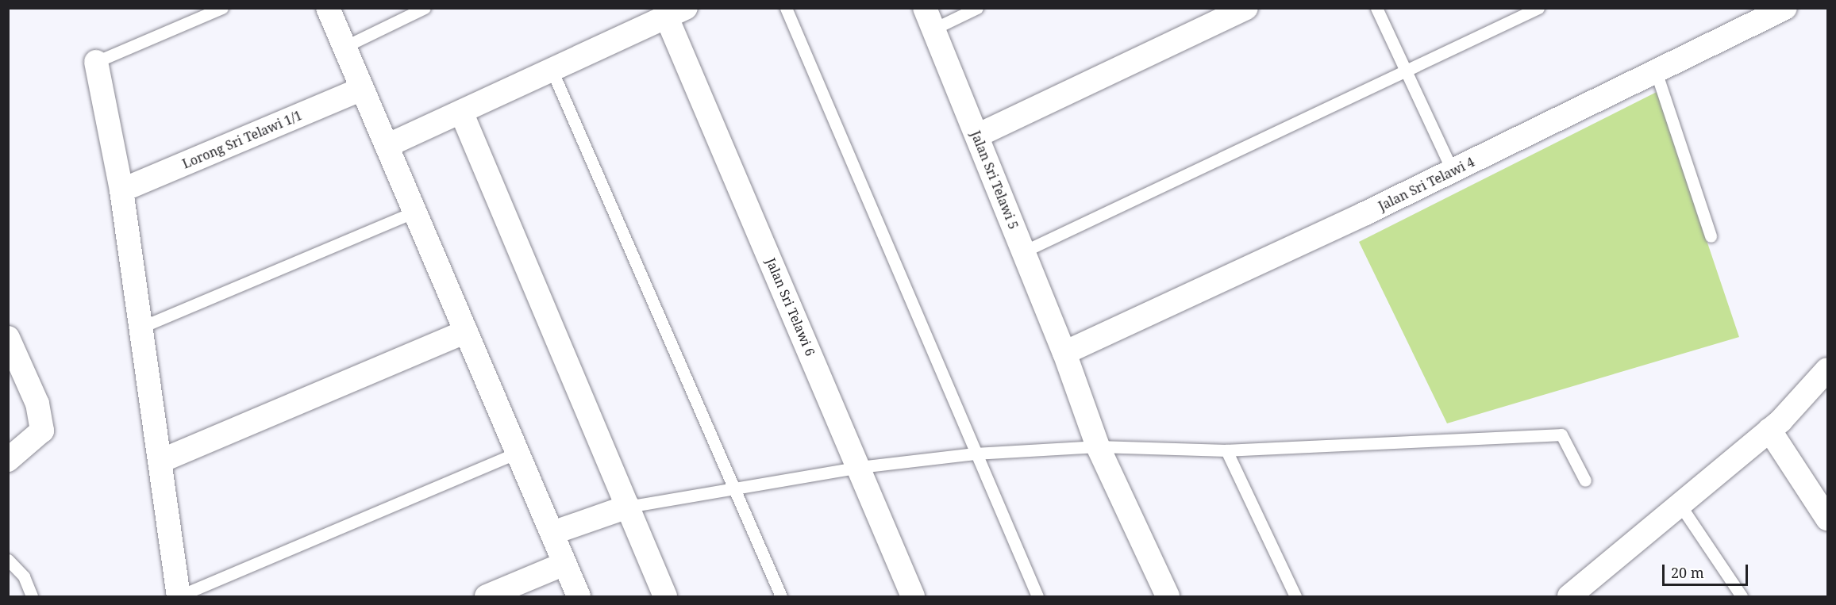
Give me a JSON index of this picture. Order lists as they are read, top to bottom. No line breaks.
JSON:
{"streets":{"street":["Lorong Sri Telawi 1/1","Jalan Sri Telawi 5","Jalan Sri Telawi 4","Jalan Sri Telawi 6"]},"crossings":[["Jalan Sri Telawi 5","Jalan Sri Telawi 4"]],"scale_bar":"20 m"}
